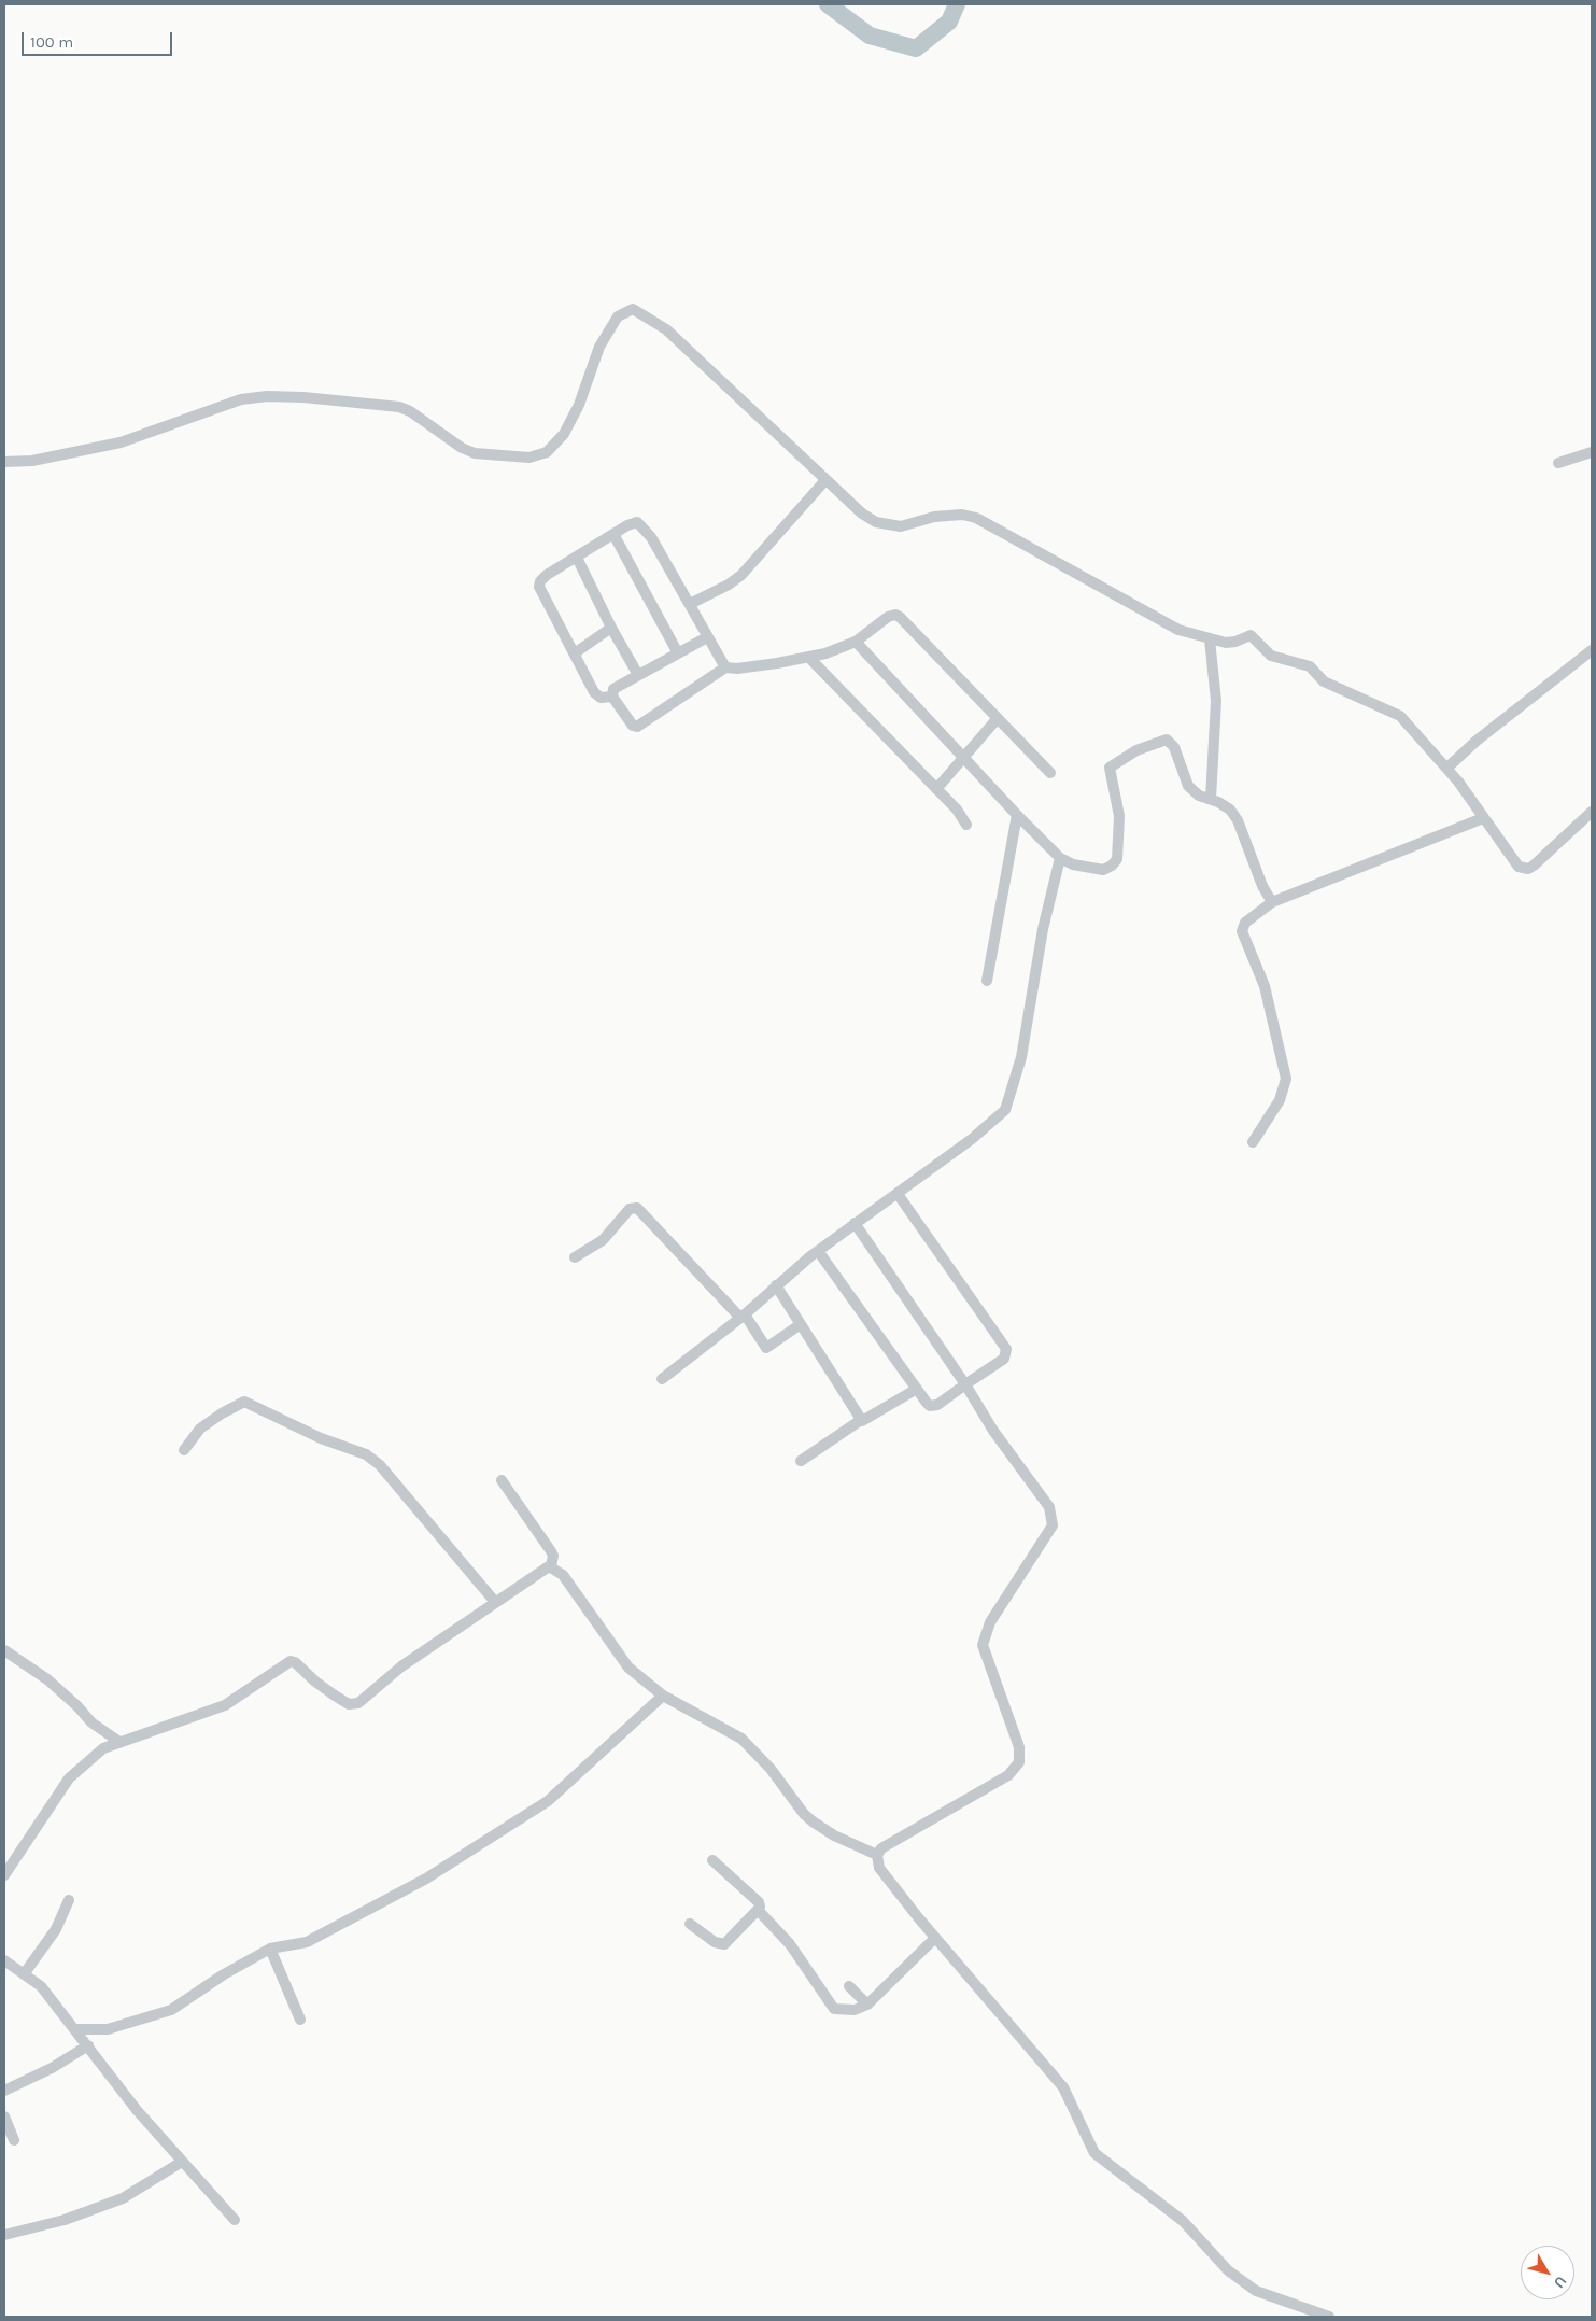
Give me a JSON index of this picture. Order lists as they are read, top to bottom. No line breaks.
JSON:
{"scale_bar":"100 m","north":"bottom right"}
